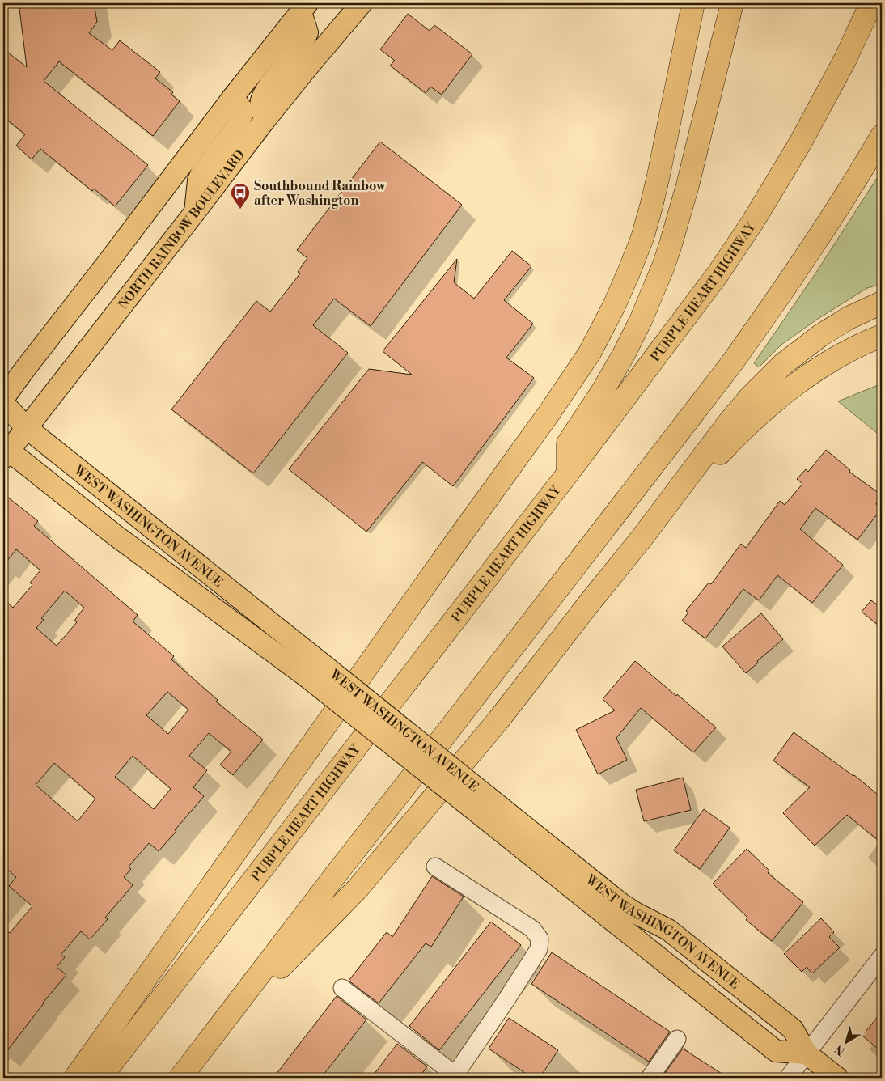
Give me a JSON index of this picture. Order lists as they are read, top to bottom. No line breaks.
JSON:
{"streets":{"highway":["PURPLE HEART HIGHWAY"],"main road":["NORTH RAINBOW BOULEVARD","WEST WASHINGTON AVENUE"]},"crossings":[["NORTH RAINBOW BOULEVARD","WEST WASHINGTON AVENUE"]],"places":{"bus stop":["Southbound Rainbow after Washington"]},"north":"bottom left"}
